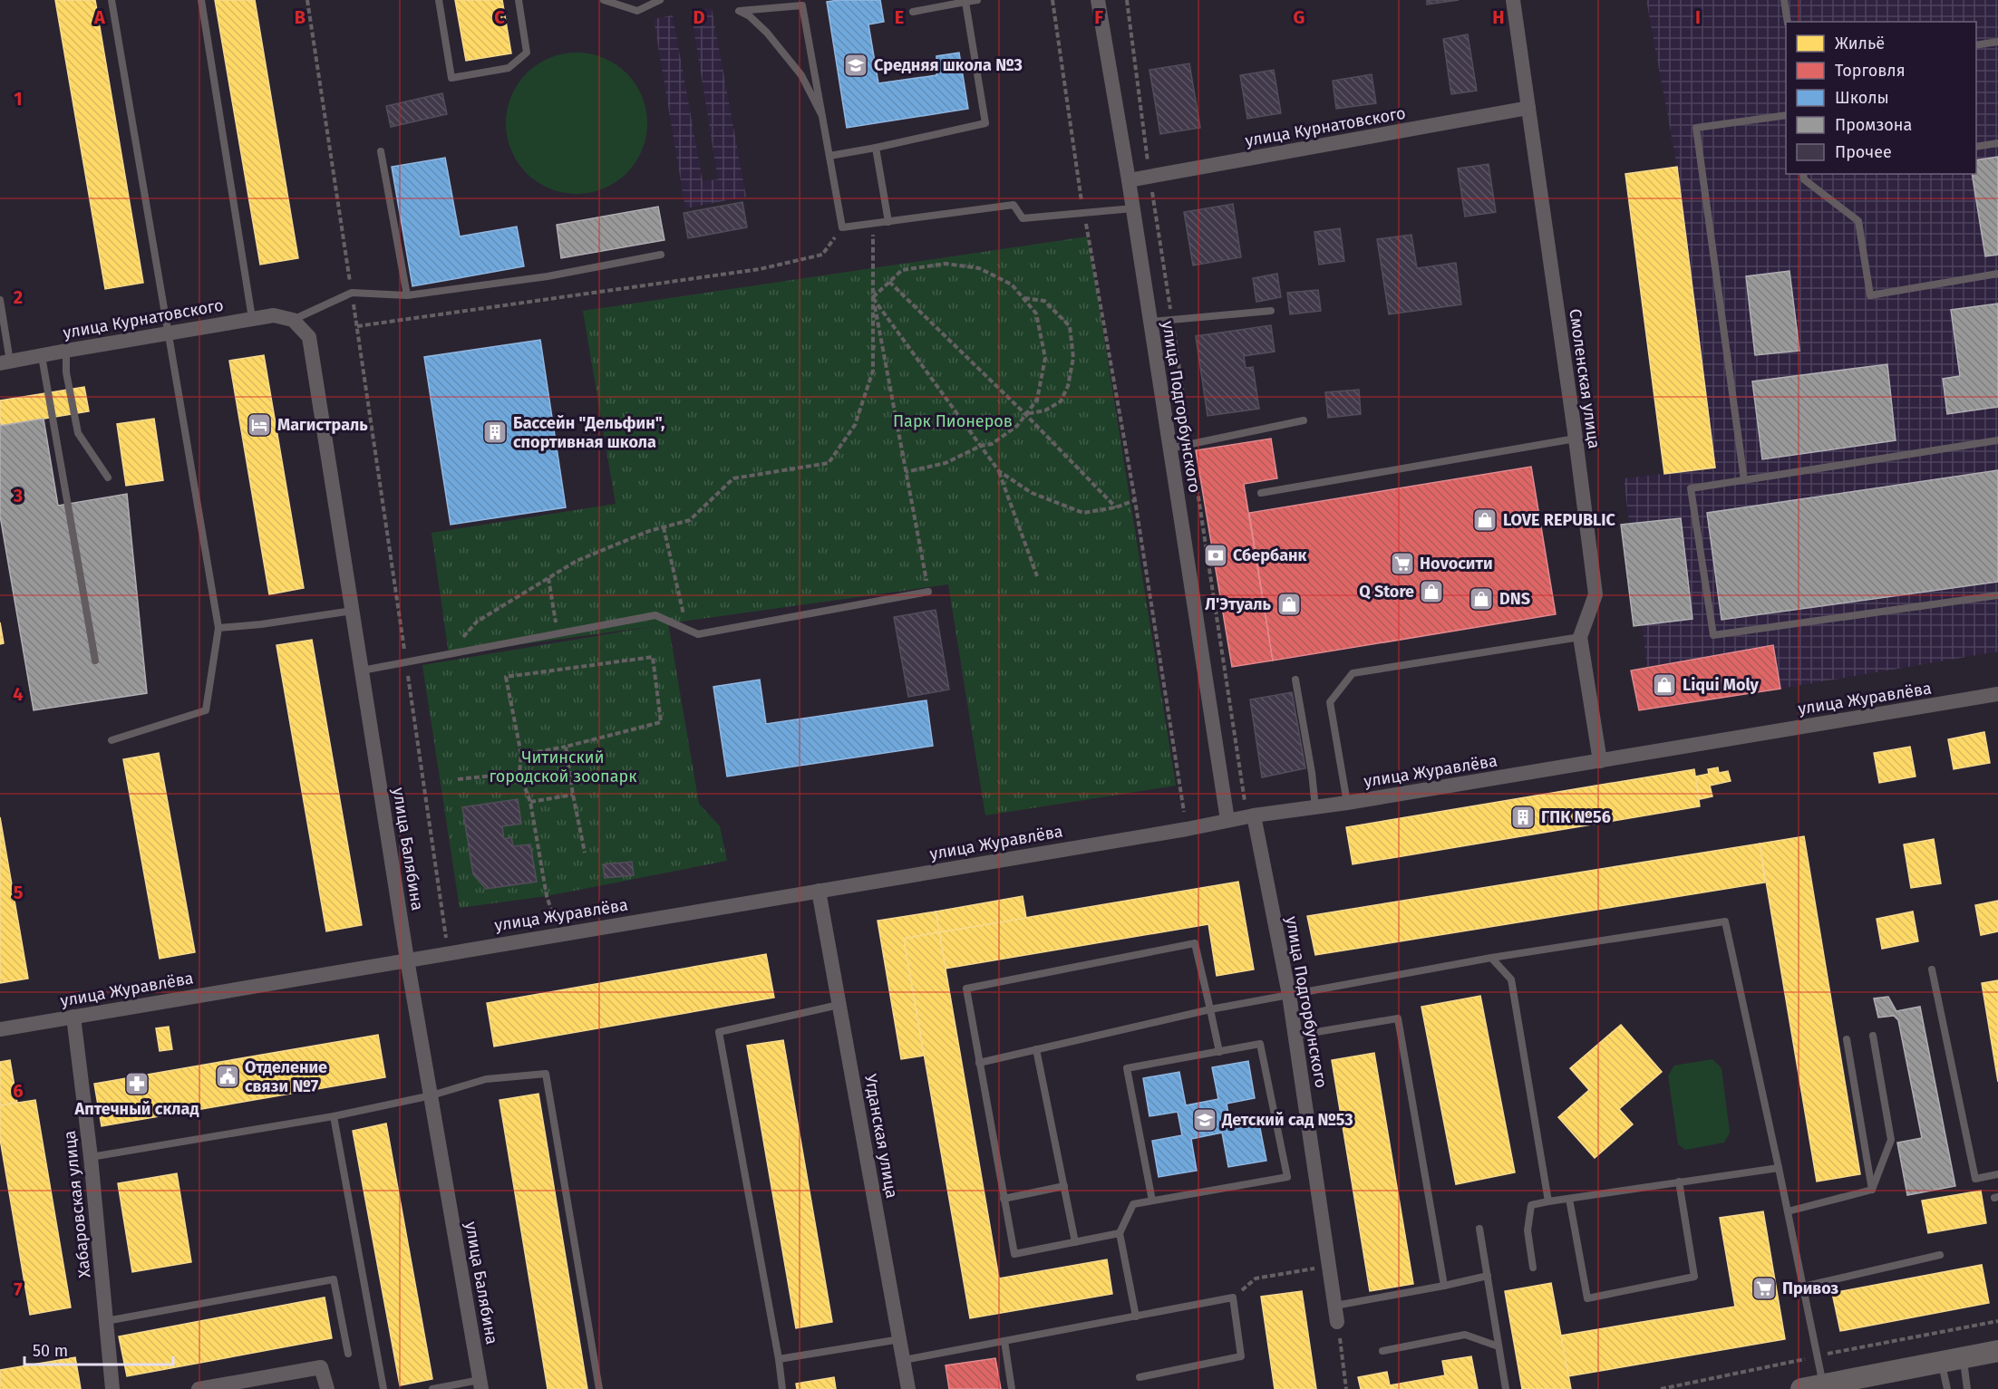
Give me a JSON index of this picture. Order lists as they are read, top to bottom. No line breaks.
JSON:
{"streets":{"street":["улица Курнатовского","Смоленская улица","улица Подгорбунского","улица Журавлёва","улица Балябина","Угданская улица","Хабаровская улица"]},"crossings":[["улица Курнатовского","Смоленская улица"],["улица Курнатовского","улица Подгорбунского"],["улица Курнатовского","улица Балябина"],["Смоленская улица","улица Журавлёва"],["улица Подгорбунского","улица Журавлёва"],["улица Журавлёва","улица Балябина"],["улица Журавлёва","Угданская улица"],["улица Журавлёва","Хабаровская улица"]],"parks":["Парк Пионеров","Читинский городской зоопарк"],"places":{"school or university":["Средняя школа №3","Детский сад №53"],"hotel":["Магистраль"],"building":["Бассейн \"Дельфин\", спортивная школа","ГПК №56"],"shop":["LOVE REPUBLIC","Q Store","DNS","Л'Этуаль","Liqui Moly"],"bank":["Сбербанк"],"supermarket":["Ноvосити","Привоз"],"public building":["Отделение связи №7"],"pharmacy":["Аптечный склад"]},"legend":["Жильё","Торговля","Школы","Промзона","Прочее"],"scale_bar":"50 m","grid":{"columns":["A","B","C","D","E","F","G","H","I"],"rows":["1","2","3","4","5","6","7"]}}
